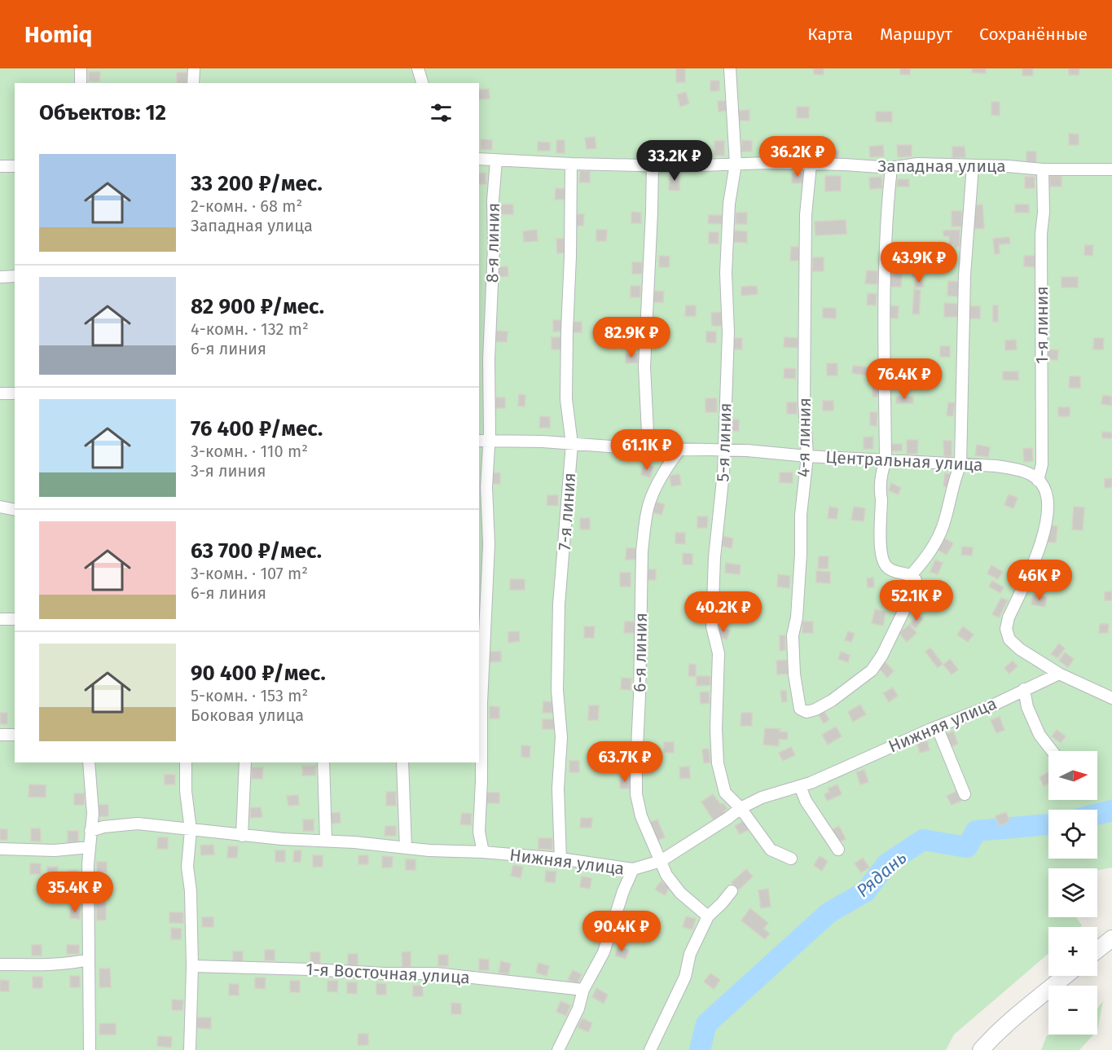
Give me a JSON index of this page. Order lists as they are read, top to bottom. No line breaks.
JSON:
{"streets":{"street":["Западная улица","8-я линия","1-я линия","4-я линия","5-я линия","Центральная улица","7-я линия","6-я линия","Нижняя улица","1-я Восточная улица"]},"crossings":[["Западная улица","8-я линия"],["Западная улица","1-я линия"],["Западная улица","4-я линия"],["Западная улица","5-я линия"],["Западная улица","7-я линия"],["8-я линия","Центральная улица"],["8-я линия","Нижняя улица"],["1-я линия","Центральная улица"],["4-я линия","Центральная улица"],["5-я линия","Центральная улица"],["5-я линия","Нижняя улица"],["Центральная улица","7-я линия"],["Центральная улица","6-я линия"],["7-я линия","Нижняя улица"],["6-я линия","Нижняя улица"]],"water":["Рядань"],"north":"right","page":{"header":"Homiq","nav":["Карта","Маршрут","Сохранённые"],"heading":"Объектов: 12","price":["36.2K ₽","33.2K ₽","43.9K ₽","82.9K ₽","76.4K ₽","61.1K ₽","46K ₽","52.1K ₽","40.2K ₽","63.7K ₽","35.4K ₽","90.4K ₽"],"list":[{"name":"33 200 ₽/мес.","note":"2-комн. · 68 m² · Западная улица"},{"name":"82 900 ₽/мес.","note":"4-комн. · 132 m² · 6-я линия"},{"name":"76 400 ₽/мес.","note":"3-комн. · 110 m² · 3-я линия"},{"name":"63 700 ₽/мес.","note":"3-комн. · 107 m² · 6-я линия"},{"name":"90 400 ₽/мес.","note":"5-комн. · 153 m² · Боковая улица"}],"map_buttons":["+","−"]}}
